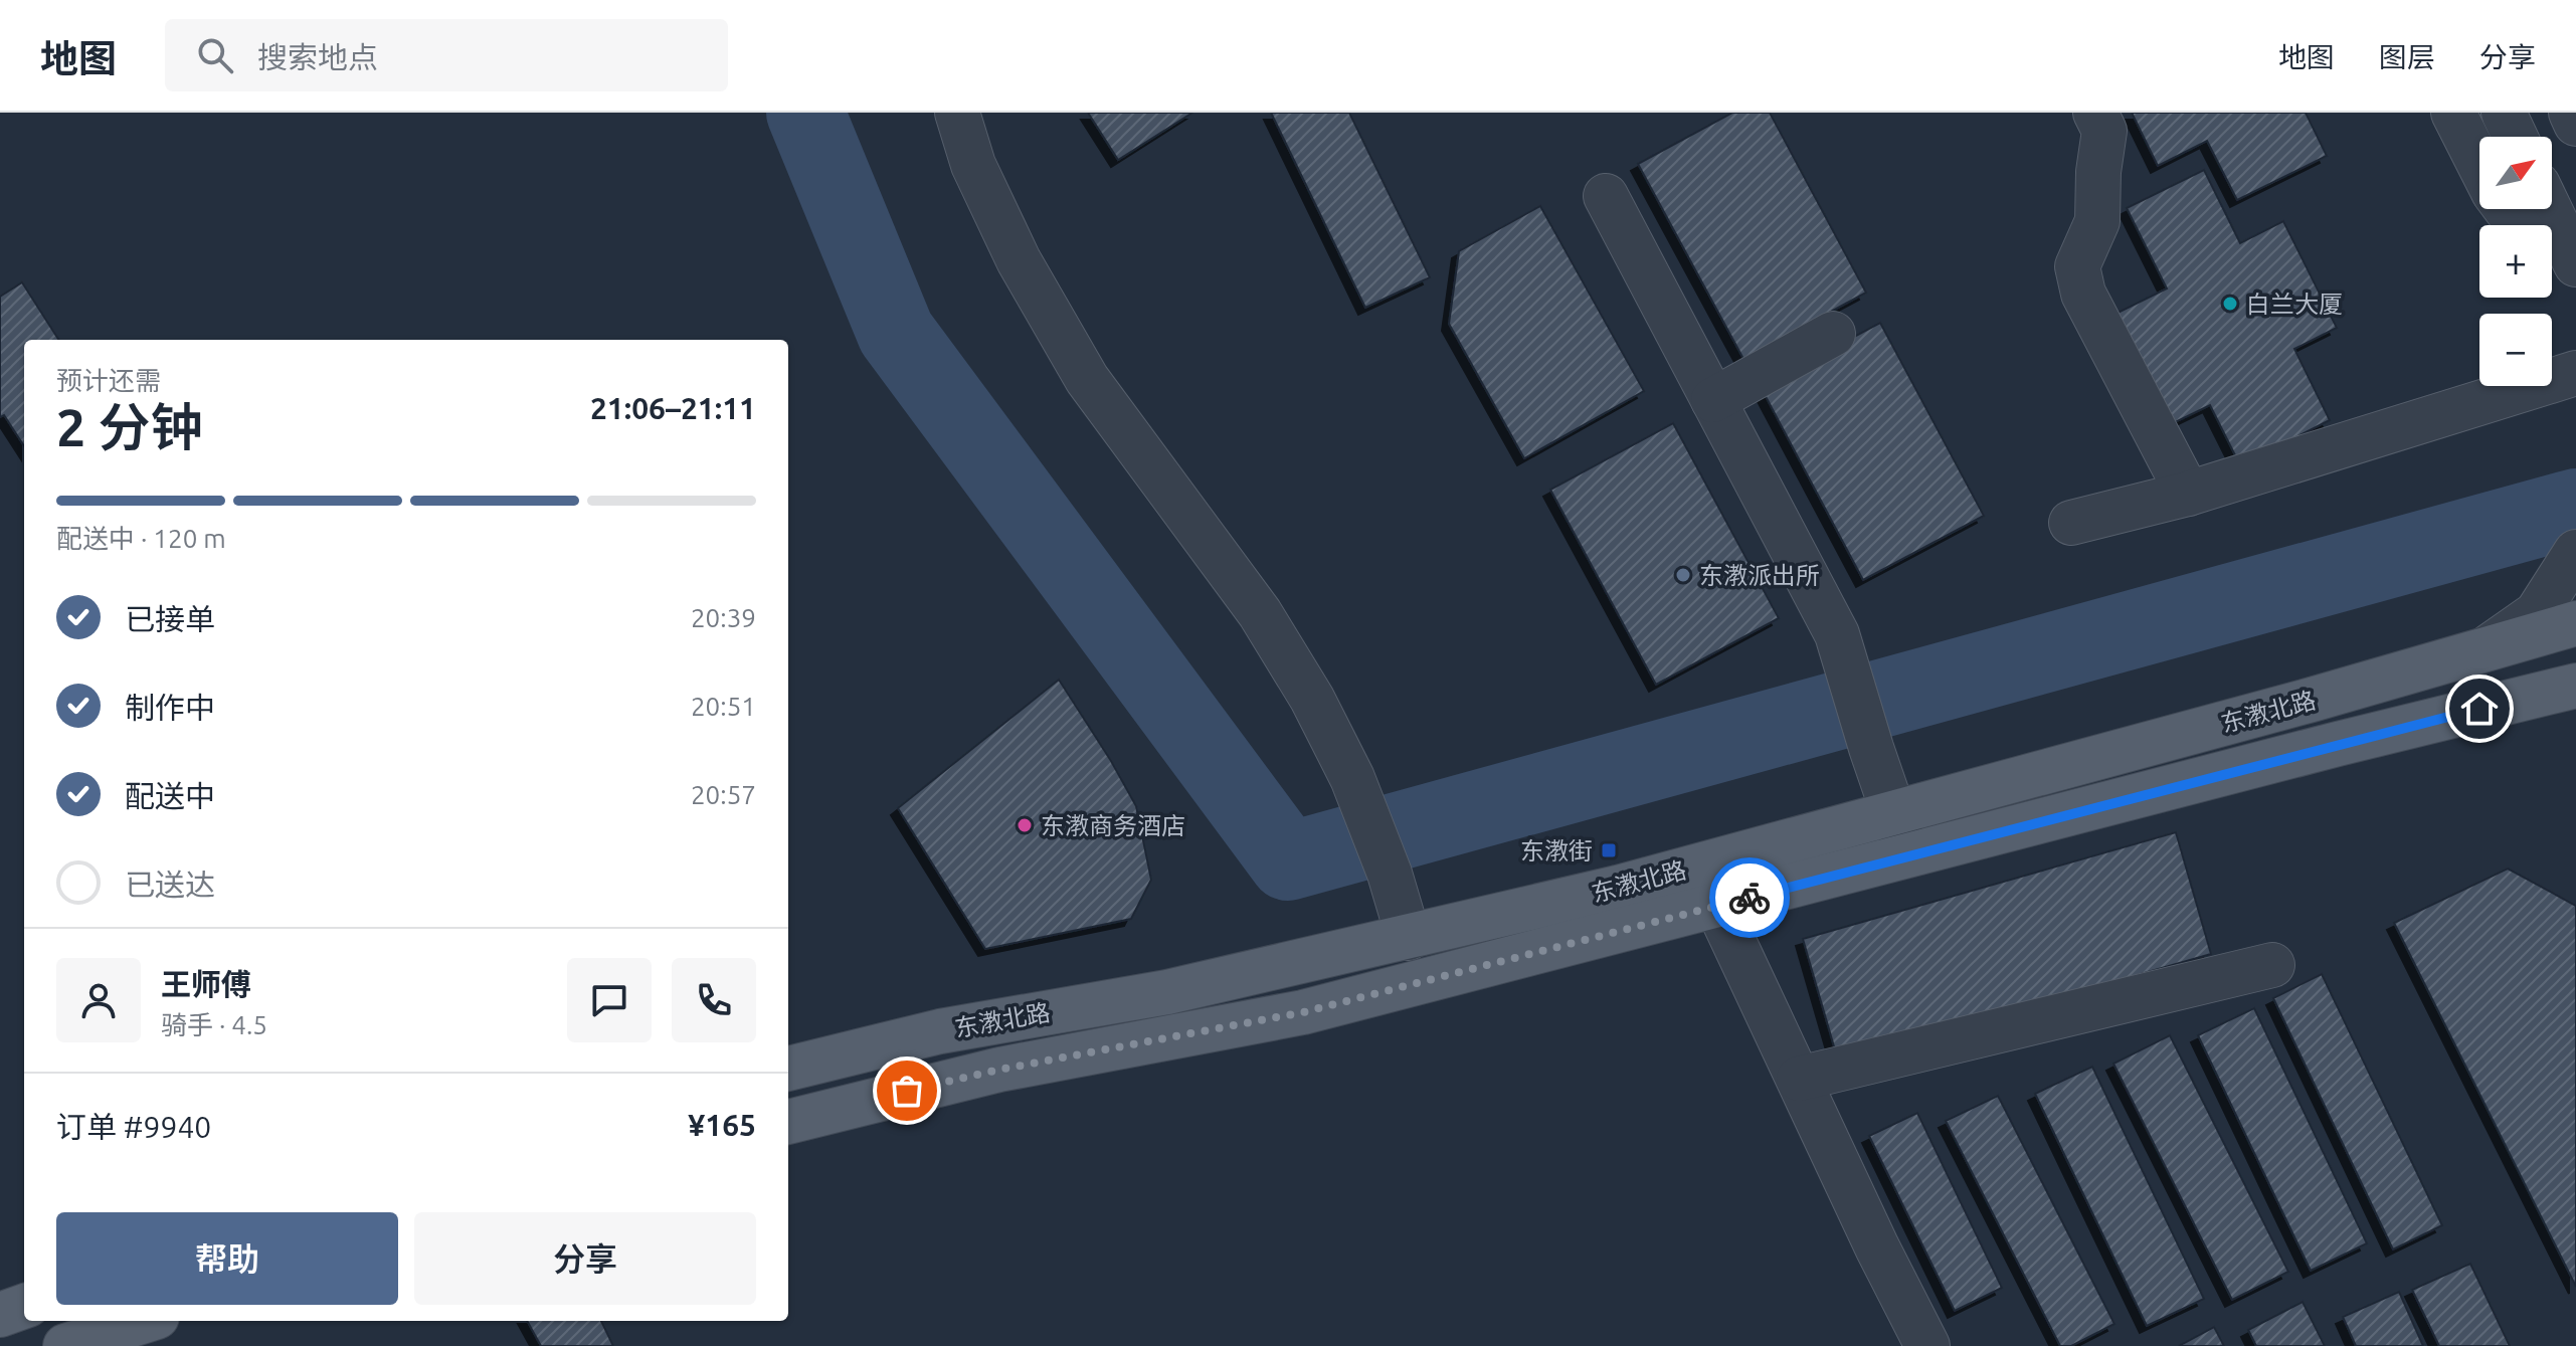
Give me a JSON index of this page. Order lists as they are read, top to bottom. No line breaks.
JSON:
{"streets":{"main road":["东漖北路"]},"places":{"other":["白兰大厦","东漖派出所","东漖商务酒店"],"transit":["东漖街"]},"north":"top right","page":{"header":"地图","search":"搜索地点","nav":["地图","图层","分享"],"map_buttons":["+","−"],"heading":["2 分钟","预计还需","21:06–21:11"],"panel":["王师傅","骑手 · 4.5","订单 #9940","¥165"],"bar":"配送中 · 120 m","list":[["已接单","20:39"],["制作中","20:51"],["配送中","20:57"],"已送达"],"buttons":["帮助","分享"]}}
